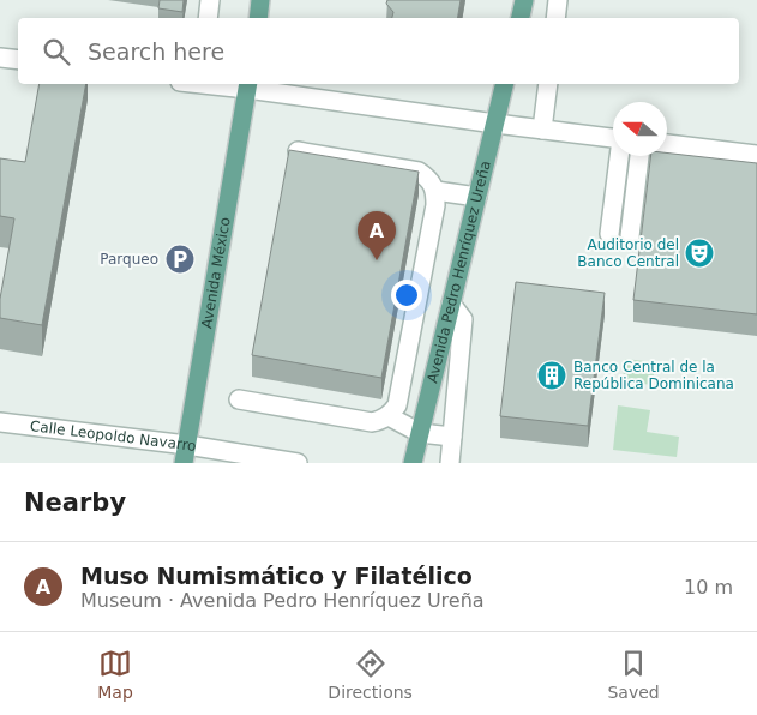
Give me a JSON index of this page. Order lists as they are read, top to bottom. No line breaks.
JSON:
{"streets":{"main road":["Avenida México","Avenida Pedro Henríquez Ureña"],"street":["Calle Leopoldo Navarro"]},"crossings":[["Avenida México","Calle Leopoldo Navarro"]],"places":{"theatre":["Auditorio del Banco Central"],"parking":["Parqueo"],"building":["Banco Central de la República Dominicana"]},"north":"left","page":{"search":"Search here","pins":"A","heading":"Nearby","list":[{"mark":"A","name":"Muso Numismático y Filatélico","note":"Museum · Avenida Pedro Henríquez Ureña","value":"10 m"}],"nav":["Map","Directions","Saved"]}}
